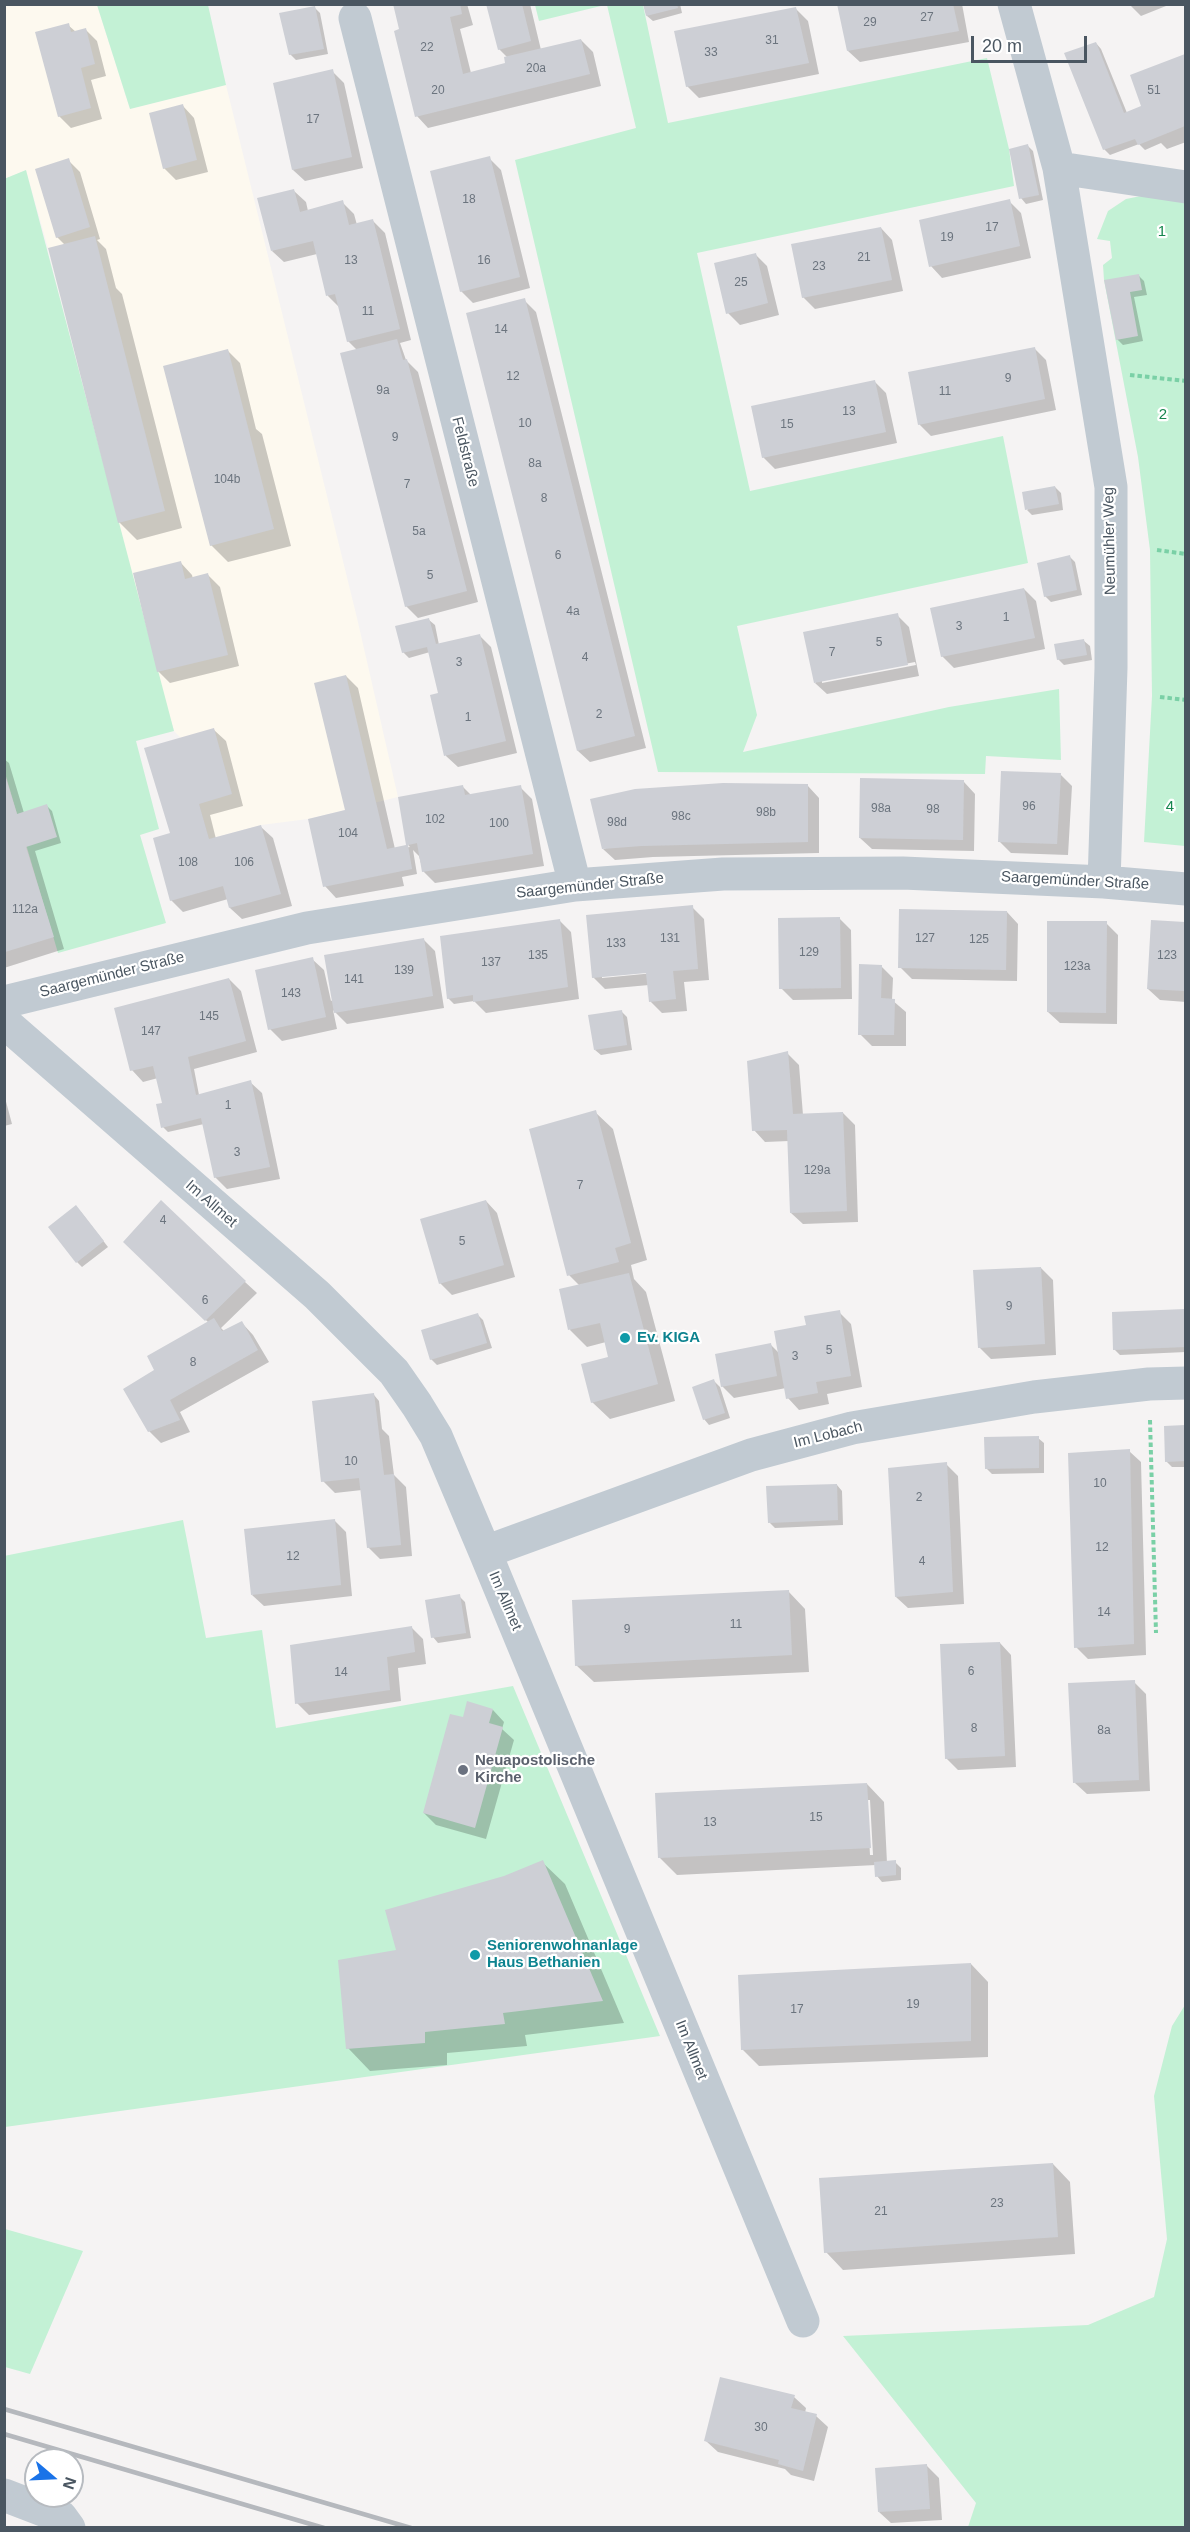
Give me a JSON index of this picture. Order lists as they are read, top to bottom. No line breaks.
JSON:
{"streets":{"street":["Feldstraße","Neumühler Weg","Saargemünder Straße","Im Allmet","Im Lobach"]},"crossings":[["Feldstraße","Saargemünder Straße"],["Neumühler Weg","Saargemünder Straße"],["Im Allmet","Im Lobach"]],"parks":["1","2","4"],"places":["Ev. KIGA","Neuapostolische Kirche","Seniorenwohnanlage Haus Bethanien"],"house_numbers":["27","29","31","22","33","20a","20","51","17","18","17","19","21","13","16","23","25","11","14","12","9","9a","11","13","10","15","9","8a","104b","7","8","5a","6","5","4a","1","3","5","7","4","3","2","1","96","98a","98","98b","98c","102","98d","100","104","108","106","112a","131","127","125","133","129","135","123","137","123a","139","141","143","145","147","1","3","129a","7","4","5","6","9","5","3","8","10","10","2","12","12","4","14","11","9","6","14","8","8a","15","13","19","17","23","21","30"],"scale_bar":"20 m","north":"right"}
